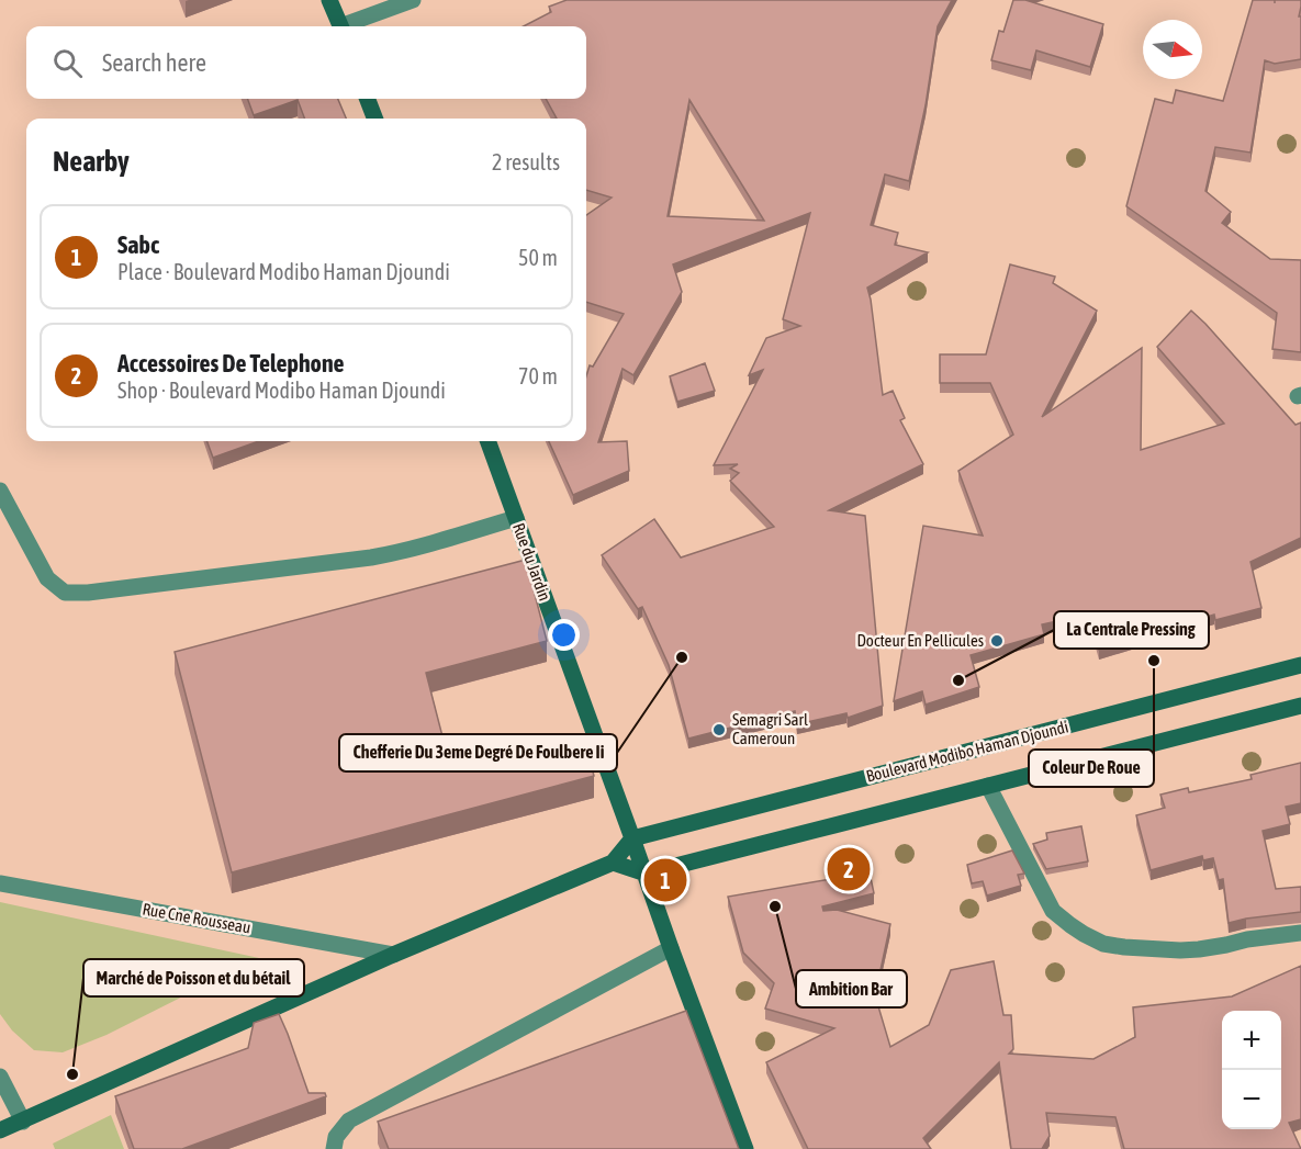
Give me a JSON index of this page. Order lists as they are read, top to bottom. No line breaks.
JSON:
{"streets":{"main road":["Rue du Jardin","Boulevard Modibo Haman Djoundi"],"street":["Rue Cne Rousseau"]},"crossings":[["Rue du Jardin","Boulevard Modibo Haman Djoundi"]],"places":["Docteur En Pellicules","Chefferie Du 3eme Degré De Foulbere Ii","Coleur De Roue","La Centrale Pressing","Semagri Sarl Cameroun","Ambition Bar","Marché de Poisson et du bétail"],"north":"right","page":{"search":"Search here","heading":["Nearby","2 results"],"list":[{"mark":"1","name":"Sabc","note":"Place · Boulevard Modibo Haman Djoundi","value":"50 m"},{"mark":"2","name":"Accessoires De Telephone","note":"Shop · Boulevard Modibo Haman Djoundi","value":"70 m"}],"pins":["2","1"],"map_buttons":["+","−"]}}
